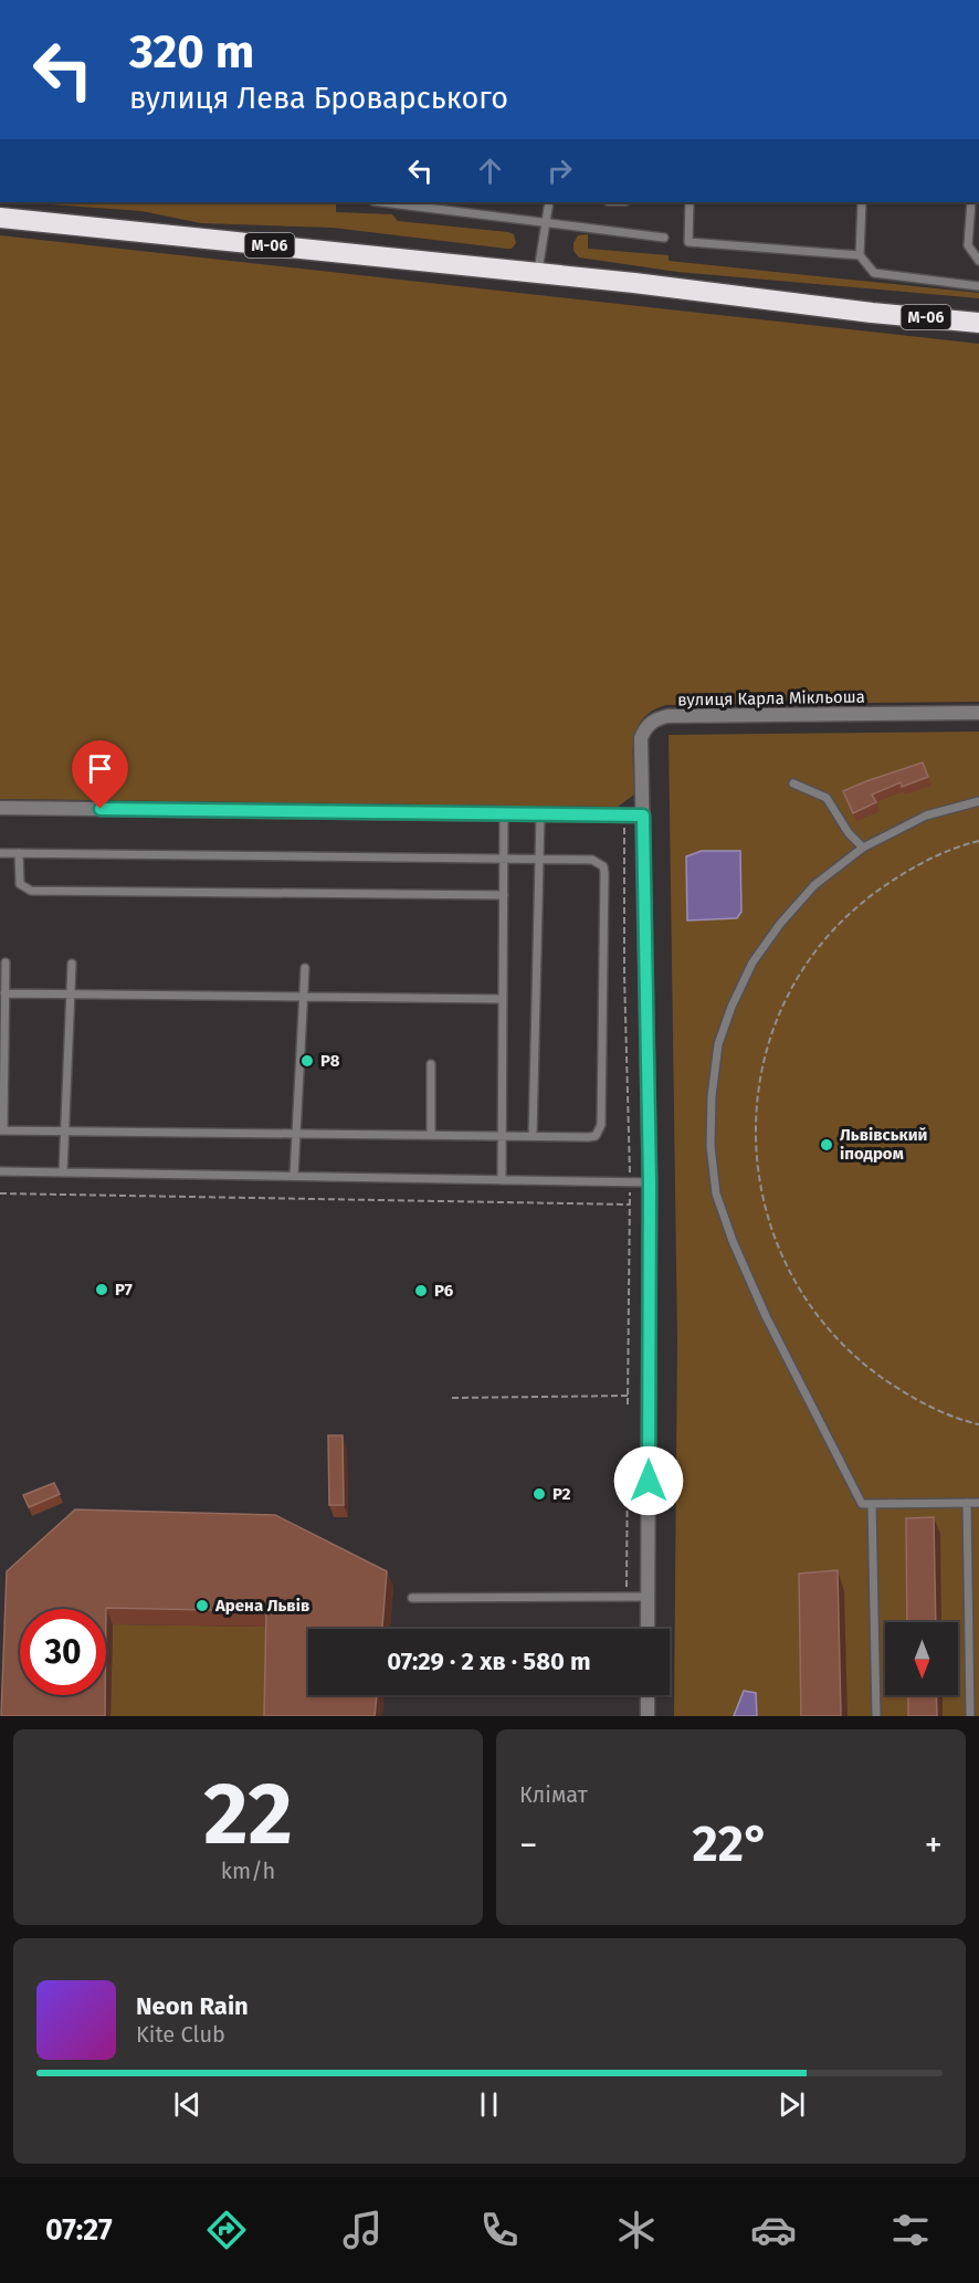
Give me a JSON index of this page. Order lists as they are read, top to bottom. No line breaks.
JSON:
{"streets":{"highway":["М-06"],"street":["вулиця Карла Мікльоша"]},"places":["P8","Львівський іподром","P7","P6","P2","Арена Львів"],"north":"bottom","page":{"turn":["320 m","вулиця Лева Броварського"],"limit":"30","trip":"07:29 · 2 хв · 580 m","tile":[["22","km/h"],"Клімат"],"heat":["−","22°","+"],"song":["Neon Rain","Kite Club"],"tabs":"07:27"}}
